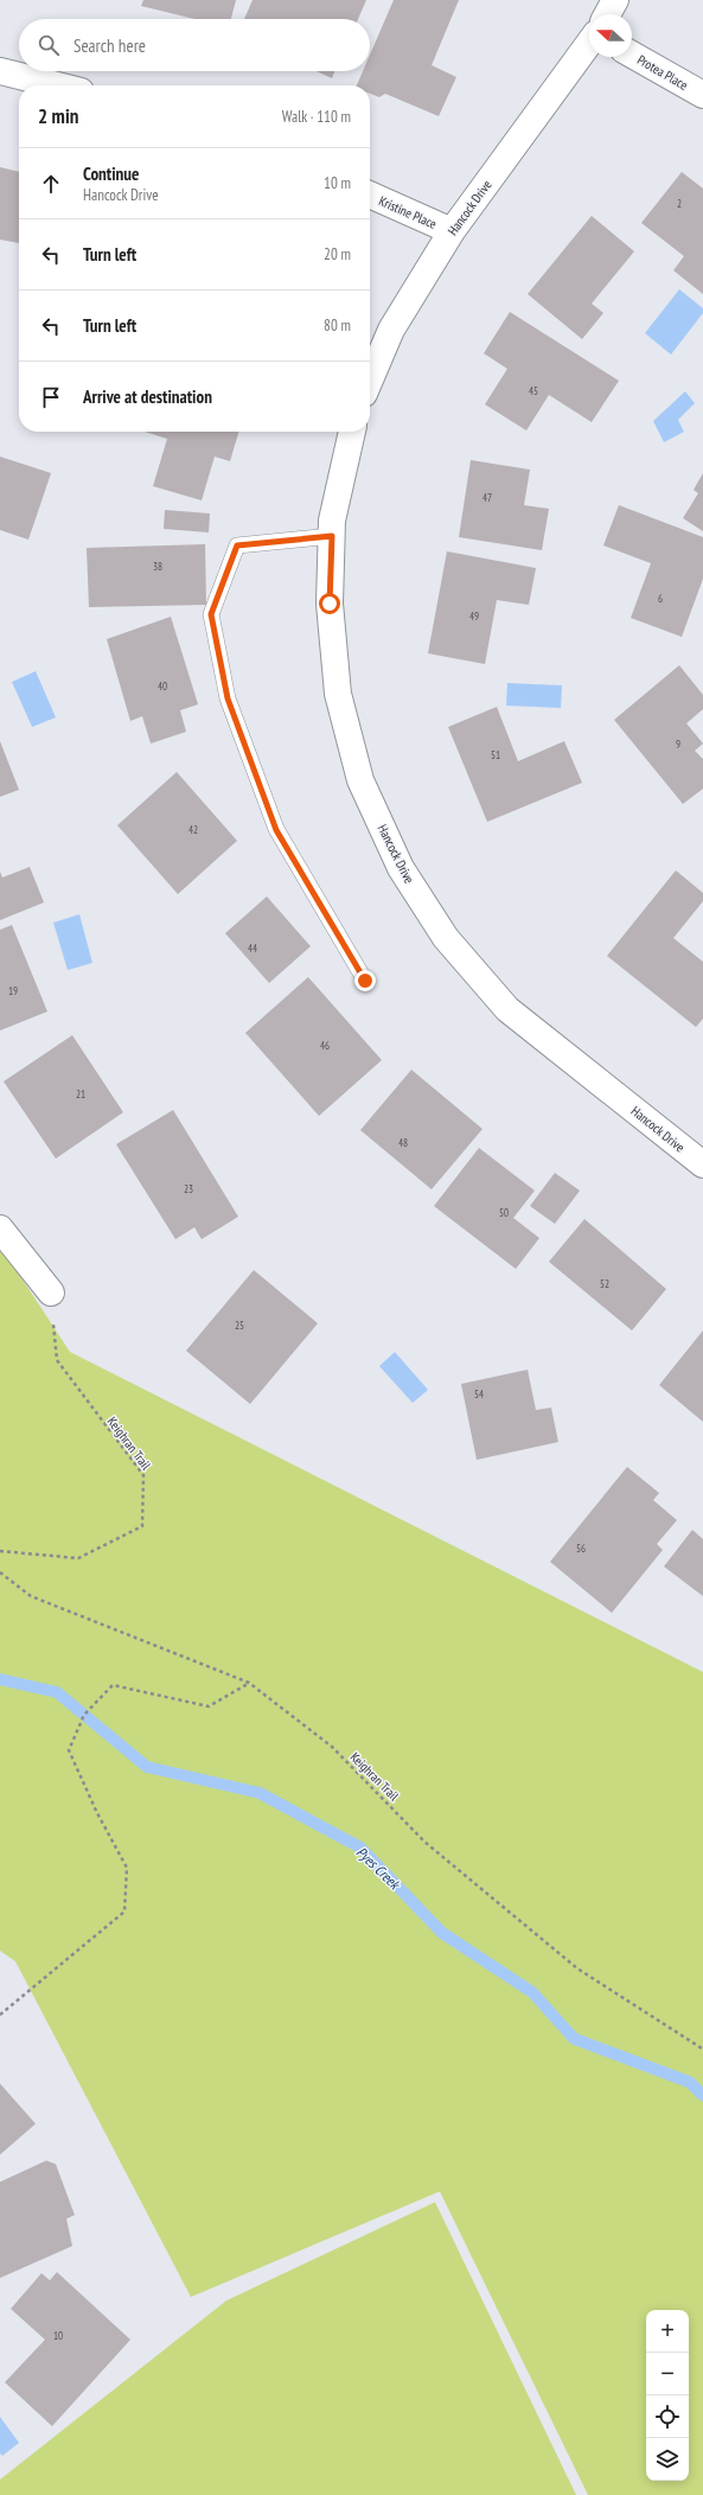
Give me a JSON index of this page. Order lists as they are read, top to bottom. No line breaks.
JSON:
{"streets":{"street":["Protea Place","Hancock Drive","Kristine Place"],"path":["Keighran Trail"]},"crossings":[["Hancock Drive","Kristine Place"]],"water":["Pyes Creek"],"house_numbers":["2","45","47","38","6","49","40","9","51","42","44","19","46","21","48","23","50","52","25","54","56","10"],"north":"left","page":{"search":"Search here","heading":["2 min","Walk · 110 m"],"list":[["Continue","Hancock Drive","10 m"],["Turn left","20 m"],["Turn left","80 m"],"Arrive at destination"],"map_buttons":["+","−"]}}
